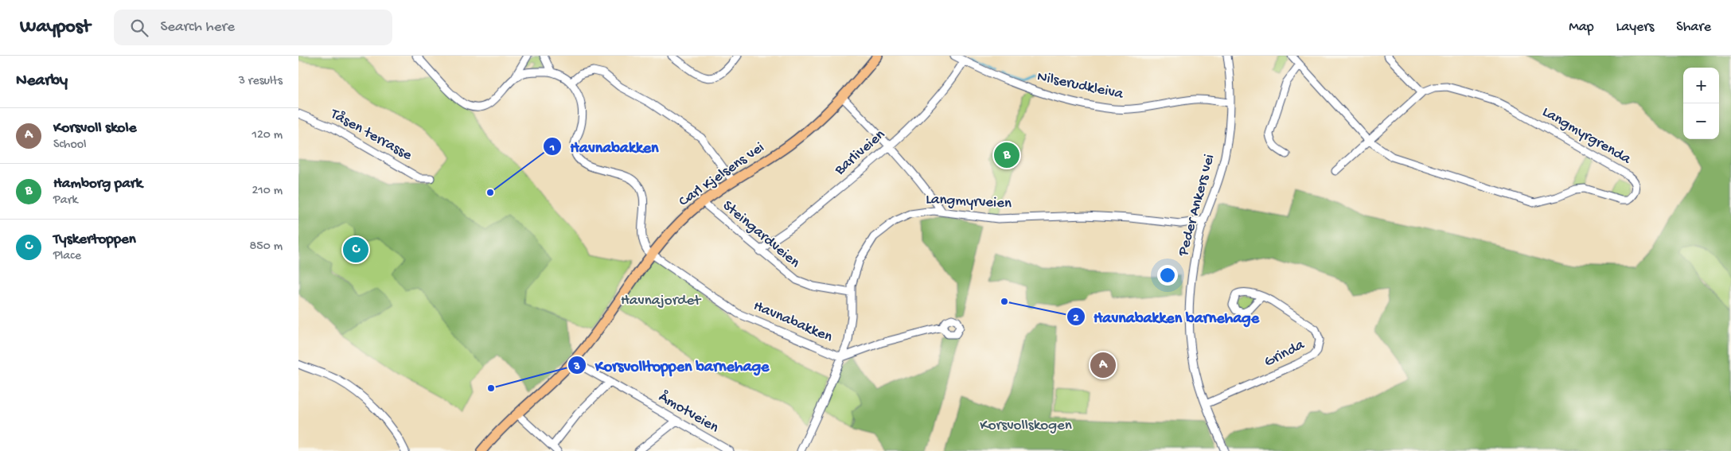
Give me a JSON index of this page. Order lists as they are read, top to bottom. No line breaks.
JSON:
{"streets":{"main road":["Carl Kjelsens vei"],"street":["Nilserudkleiva","Tåsen terrasse","Langmyrgrenda","Barliveien","Langmyrveien","Peder Ankers vei","Steingardveien","Havnabakken","Grinda","Åmotveien"]},"crossings":[["Nilserudkleiva","Barliveien"],["Nilserudkleiva","Peder Ankers vei"],["Barliveien","Steingardveien"],["Carl Kjelsens vei","Steingardveien"],["Carl Kjelsens vei","Havnabakken"],["Carl Kjelsens vei","Åmotveien"],["Langmyrveien","Peder Ankers vei"],["Langmyrveien","Steingardveien"],["Langmyrveien","Havnabakken"],["Peder Ankers vei","Grinda"]],"parks":["Havnajordet","Korsvollskogen"],"places":["Havnabakken","Havnabakken barnehage","Korsvolltoppen barnehage"],"page":{"header":"Waypost","search":"Search here","nav":["Map","Layers","Share"],"heading":["Nearby","3 results"],"map_buttons":["+","−"],"list":[{"mark":"A","name":"Korsvoll skole","note":"School","value":"120 m"},{"mark":"B","name":"Hamborg park","note":"Park","value":"210 m"},{"mark":"C","name":"Tyskertoppen","note":"Place","value":"850 m"}],"pins":["B","C","A"]}}
